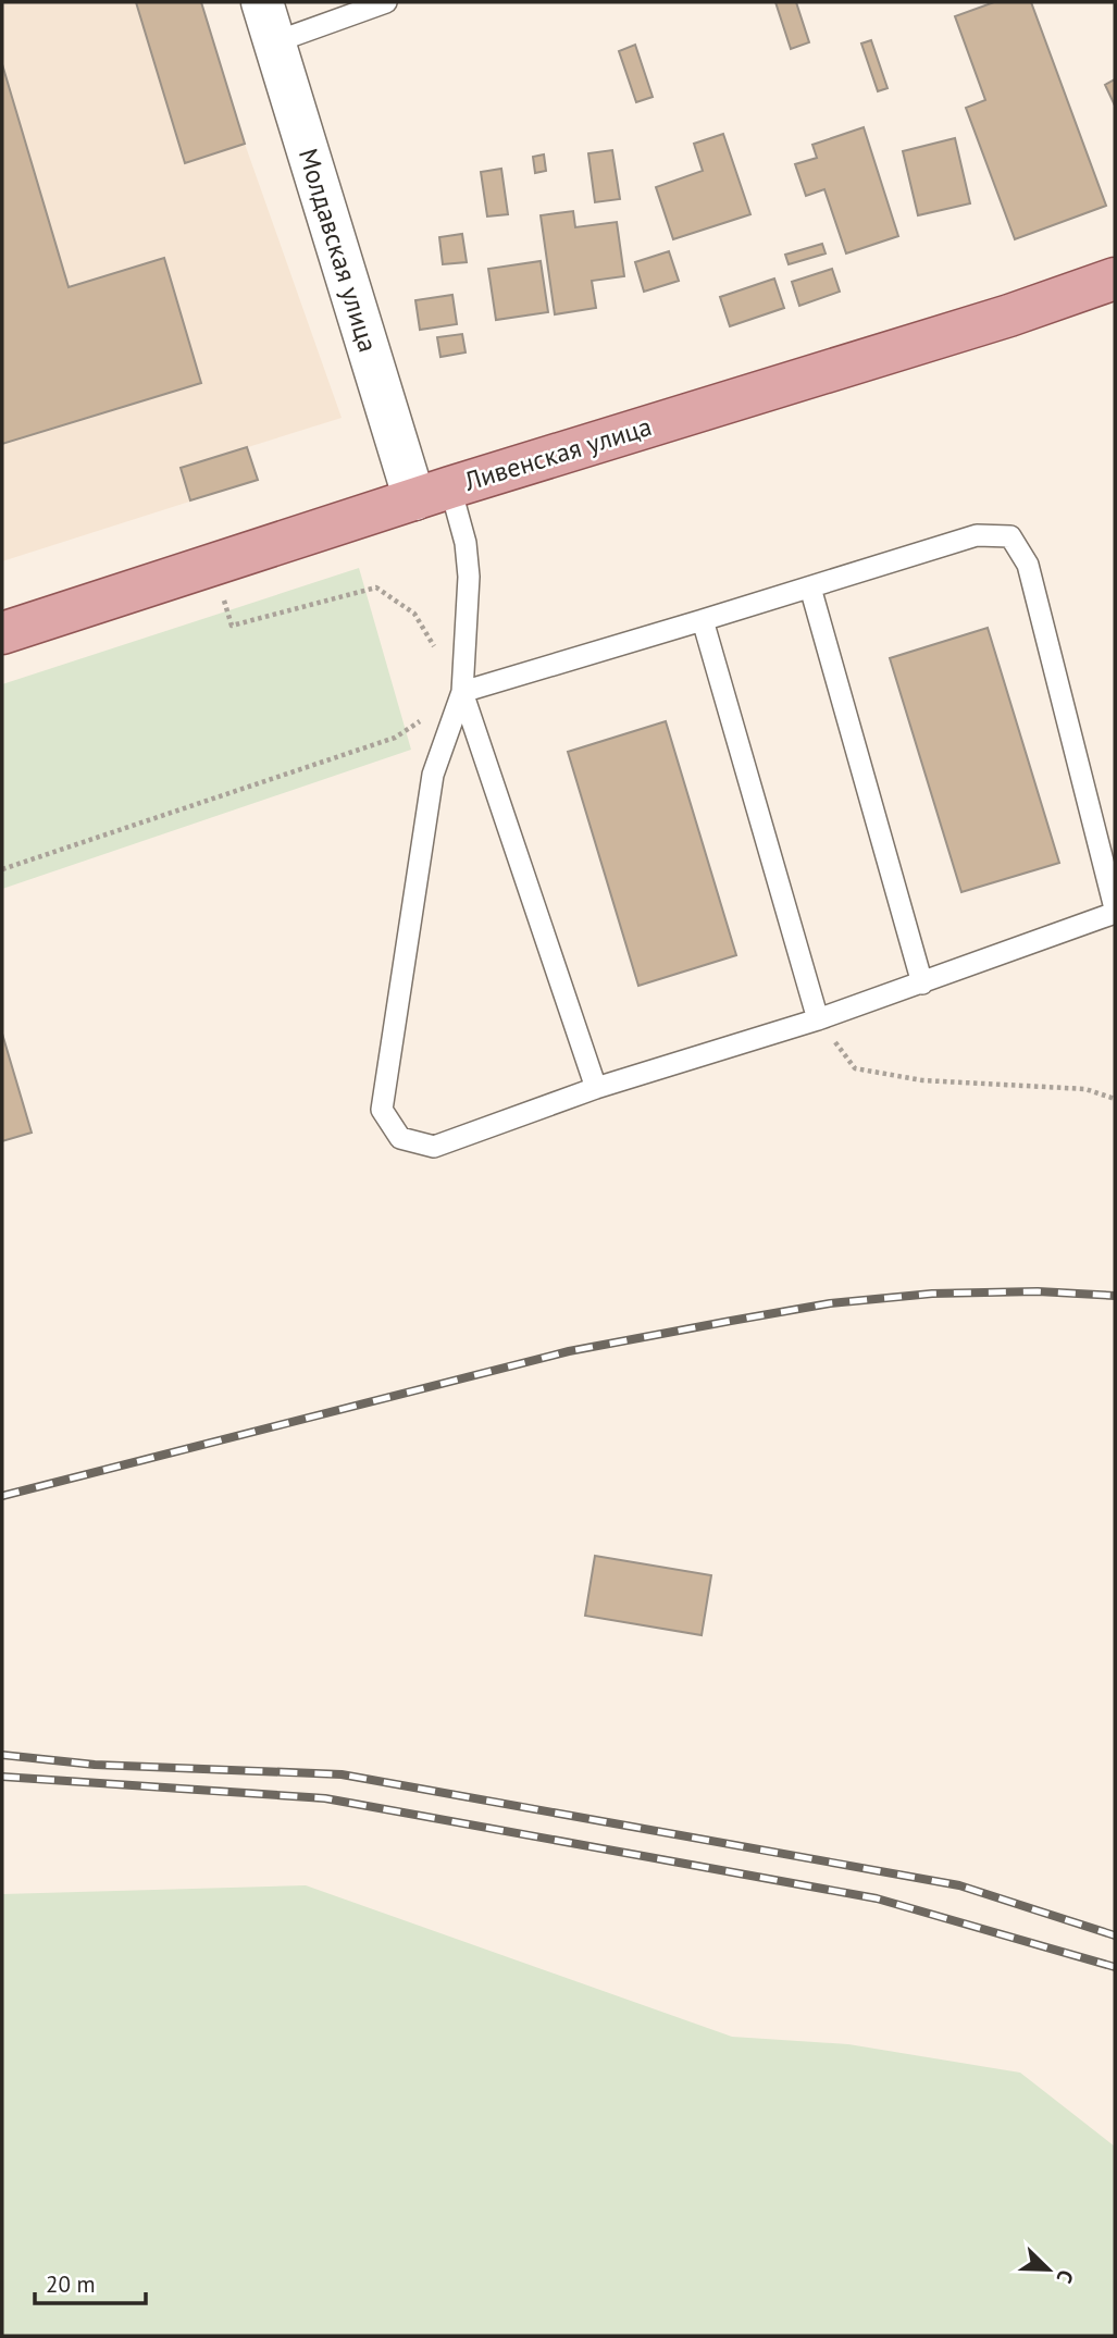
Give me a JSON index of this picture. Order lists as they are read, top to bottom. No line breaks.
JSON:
{"streets":{"main road":["Ливенская улица"],"street":["Молдавская улица"]},"crossings":[["Молдавская улица","Ливенская улица"]],"scale_bar":"20 m","north":"bottom right"}
